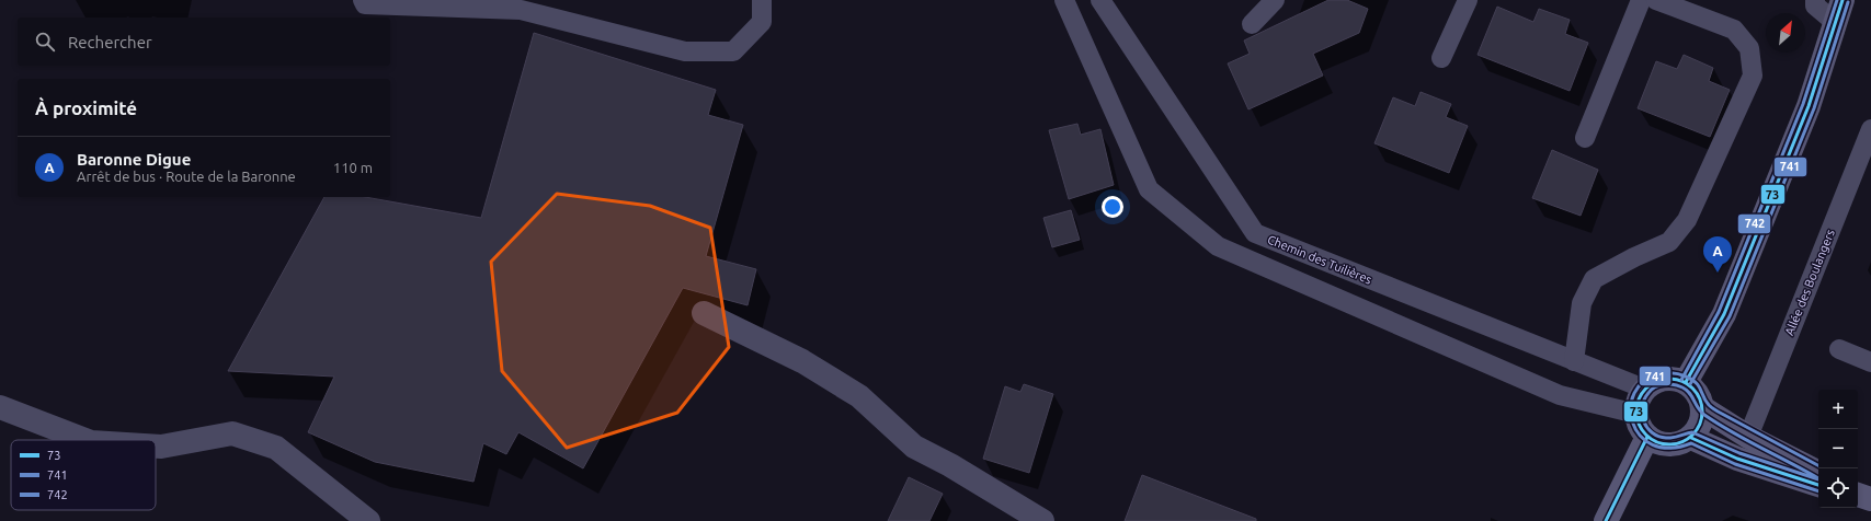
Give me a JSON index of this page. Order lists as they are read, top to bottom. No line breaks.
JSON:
{"streets":{"lane":["Chemin des Tuilières","Allée des Boulangers"]},"lines":["transit line 73","transit line 742","transit line 741"],"legend":["73","741","742"],"north":"top right","page":{"search":"Rechercher","heading":"À proximité","list":[{"mark":"A","name":"Baronne Digue","note":"Arrêt de bus · Route de la Baronne","value":"110 m"}],"pins":"A","map_buttons":["+","−"]}}
